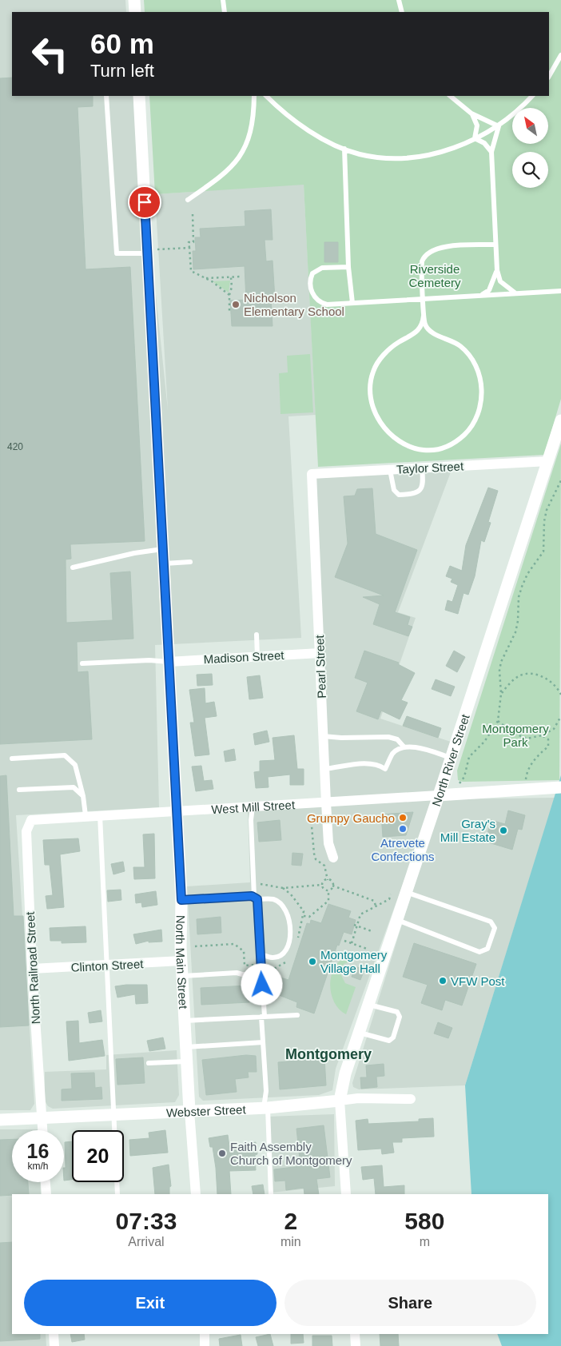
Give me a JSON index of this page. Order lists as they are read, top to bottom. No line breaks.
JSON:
{"streets":{"street":["Taylor Street","Madison Street","Pearl Street","North River Street","West Mill Street","North Main Street","Clinton Street","North Railroad Street","Webster Street"]},"crossings":[["Taylor Street","Pearl Street"],["Taylor Street","North River Street"],["Madison Street","Pearl Street"],["Madison Street","North Main Street"],["Pearl Street","West Mill Street"],["North River Street","West Mill Street"],["North River Street","Webster Street"],["West Mill Street","North Main Street"],["West Mill Street","North Railroad Street"],["North Main Street","Clinton Street"],["North Main Street","Webster Street"],["Clinton Street","North Railroad Street"],["North Railroad Street","Webster Street"]],"districts":["Montgomery"],"parks":["Riverside Cemetery","Montgomery Park"],"places":["Nicholson Elementary School","Grumpy Gaucho","Atrevete Confections","Gray's Mill Estate","Montgomery Village Hall","VFW Post","Faith Assembly Church of Montgomery"],"house_numbers":["420"],"north":"top left","page":{"turn":["60 m","Turn left"],"speed":"16 km/h","limit":"20","eta":["07:33","Arrival","2","min","580","m"],"buttons":["Exit","Share"]}}
